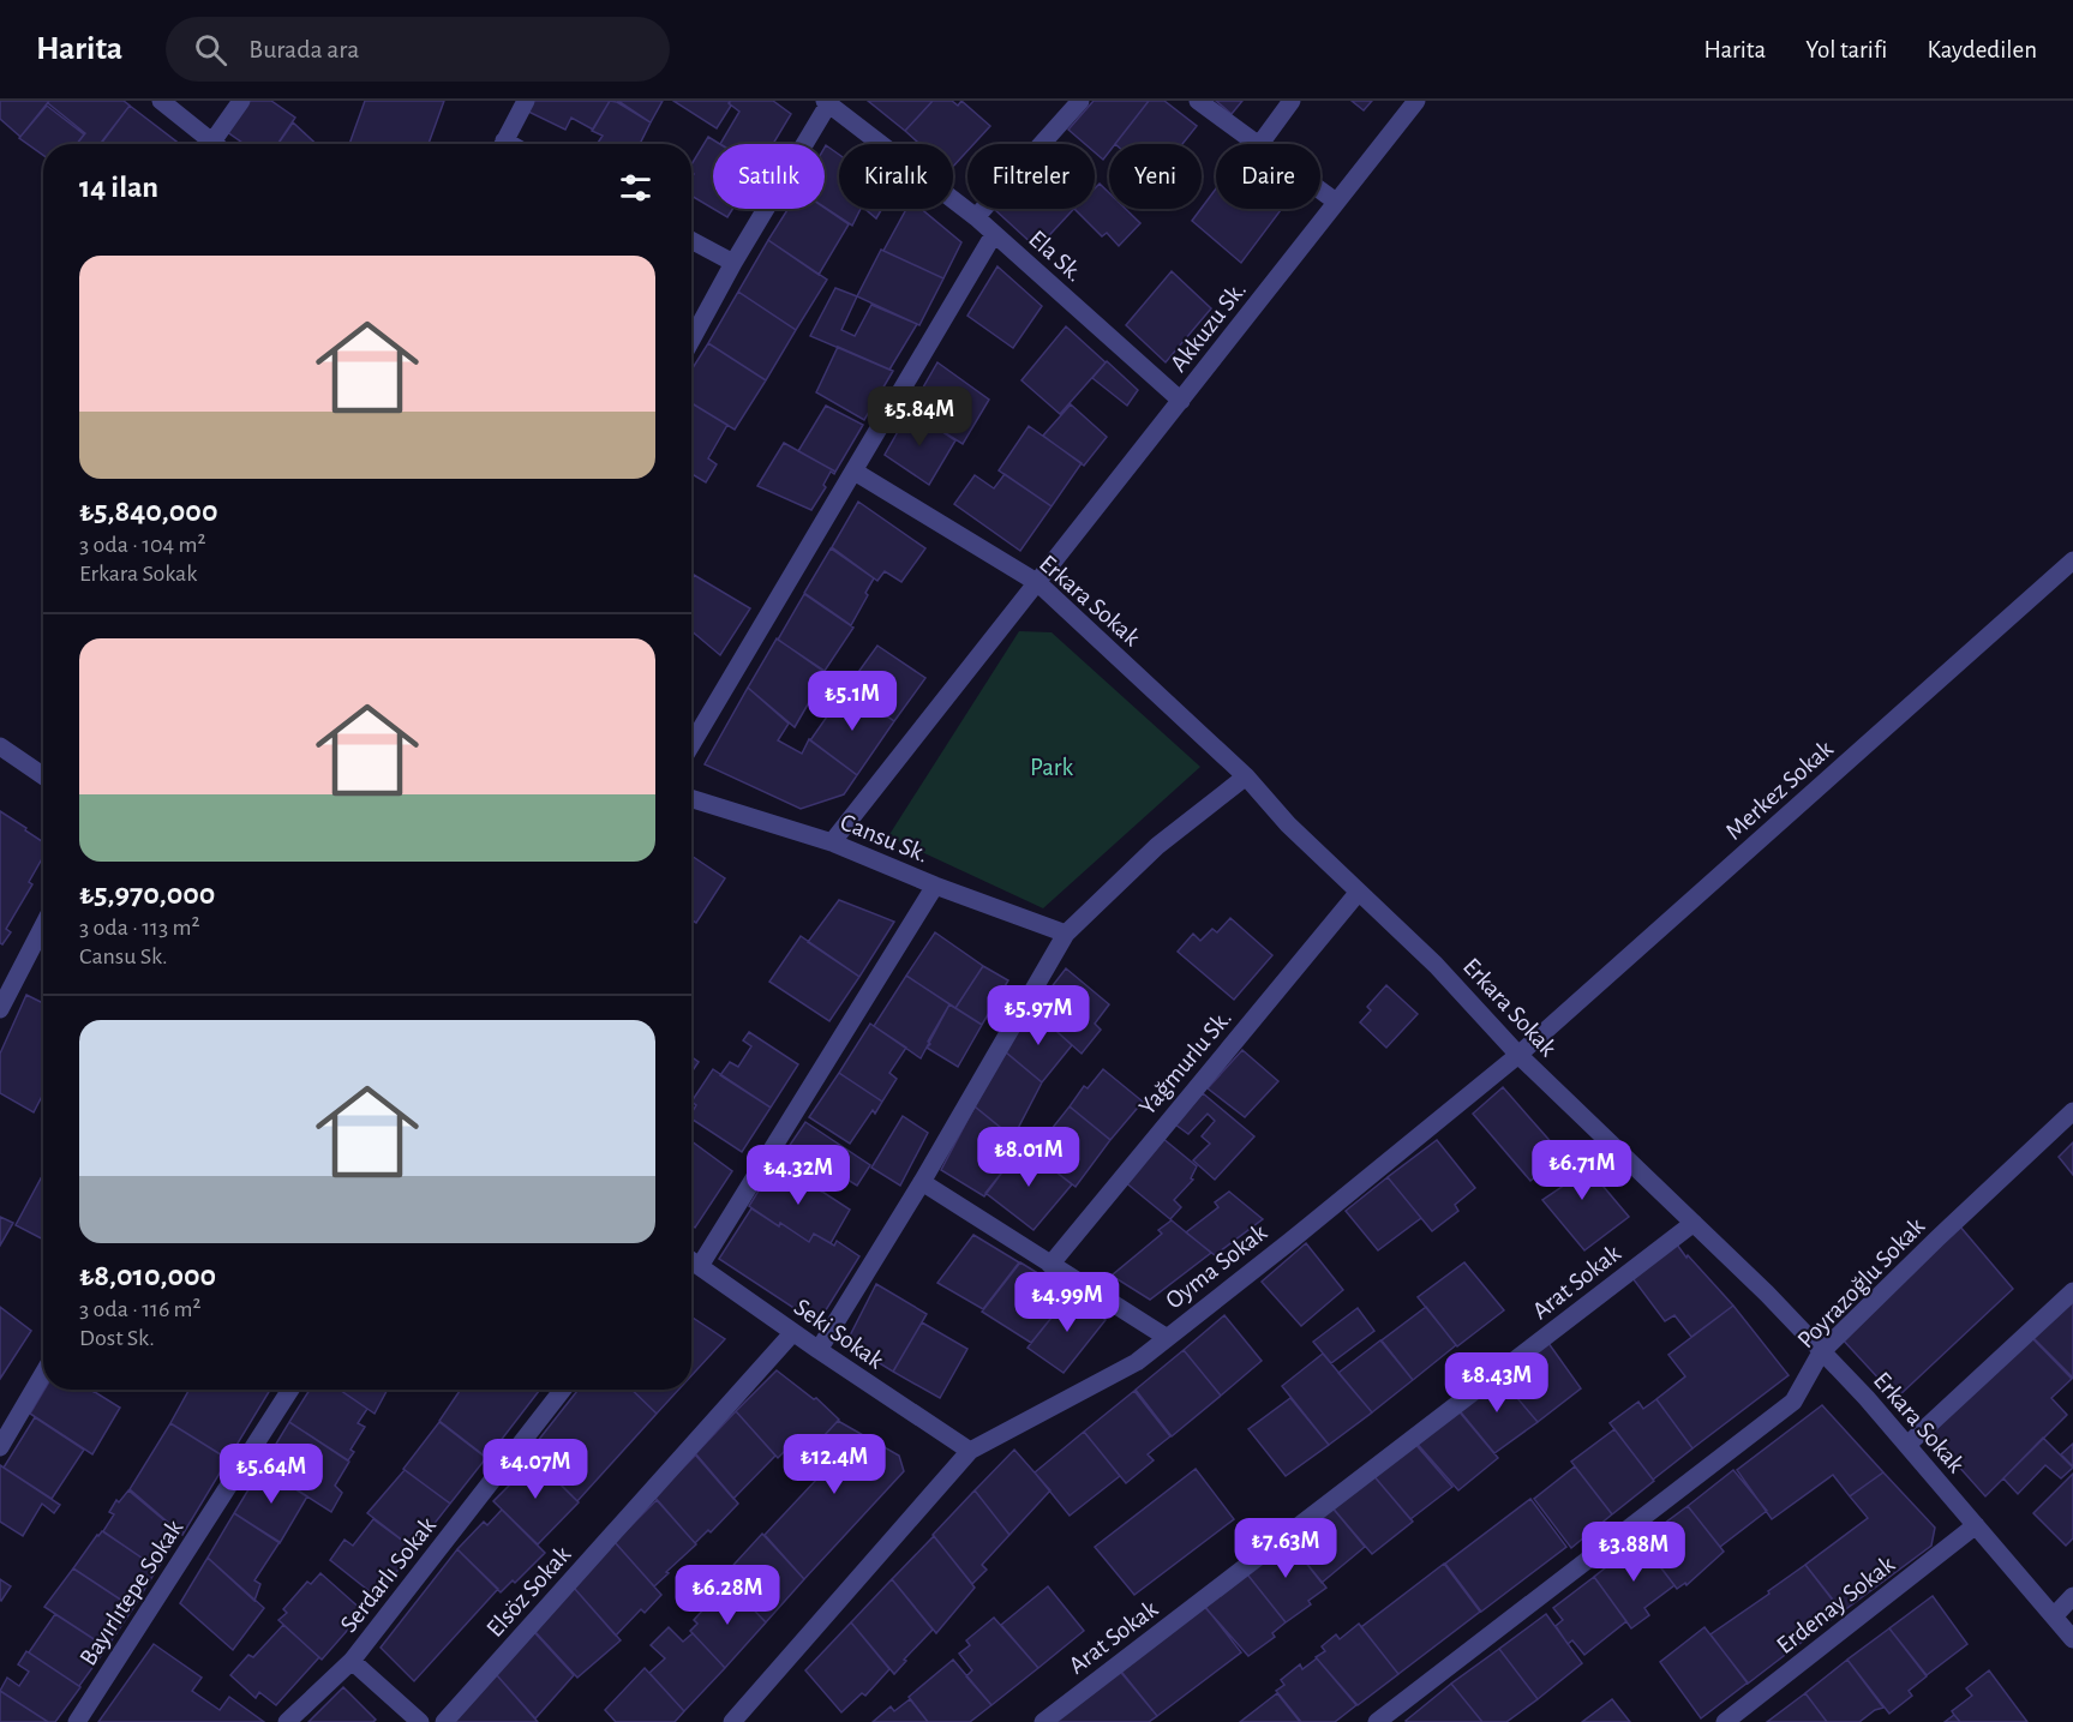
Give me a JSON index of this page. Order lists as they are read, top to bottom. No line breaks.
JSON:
{"streets":{"street":["Ela Sk.","Akkuzu Sk.","Erkara Sokak","Merkez Sokak","Cansu Sk.","Yağmurlu Sk.","Oyma Sokak","Arat Sokak","Poyrazoğlu Sokak","Seki Sokak","Serdarlı Sokak","Elsöz Sokak","Bayırlıtepe Sokak","Erdenay Sokak"]},"crossings":[["Ela Sk.","Akkuzu Sk."],["Akkuzu Sk.","Erkara Sokak"],["Akkuzu Sk.","Cansu Sk."],["Erkara Sokak","Merkez Sokak"],["Erkara Sokak","Yağmurlu Sk."],["Erkara Sokak","Oyma Sokak"],["Erkara Sokak","Arat Sokak"],["Erkara Sokak","Poyrazoğlu Sokak"],["Erkara Sokak","Erdenay Sokak"],["Merkez Sokak","Oyma Sokak"],["Oyma Sokak","Seki Sokak"],["Seki Sokak","Elsöz Sokak"]],"parks":["Park"],"page":{"header":"Harita","search":"Burada ara","nav":["Harita","Yol tarifi","Kaydedilen"],"chip":["Satılık","Kiralık","Filtreler","Yeni","Daire"],"heading":"14 ilan","list":[{"name":"₺5,840,000","note":"3 oda · 104 m² · Erkara Sokak"},{"name":"₺5,970,000","note":"3 oda · 113 m² · Cansu Sk."},{"name":"₺8,010,000","note":"3 oda · 116 m² · Dost Sk."}],"price":["₺5.84M","₺5.1M","₺5.97M","₺8.01M","₺6.71M","₺4.32M","₺4.99M","₺8.43M","₺12.4M","₺4.07M","₺5.64M","₺7.63M","₺3.88M","₺6.28M"]}}
